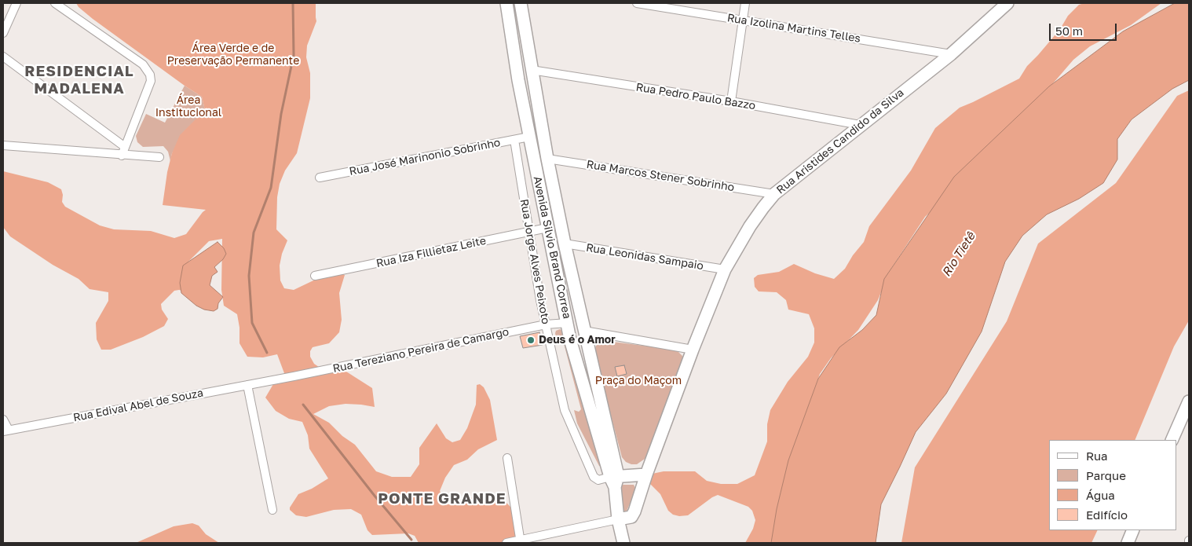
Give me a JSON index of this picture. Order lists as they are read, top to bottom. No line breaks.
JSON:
{"streets":{"main road":["Rua Aristides Candido da Silva","Avenida Silvio Brand Correa"],"street":["Rua Izolina Martins Telles","Rua Pedro Paulo Bazzo","Rua José Marinonio Sobrinho","Rua Marcos Stener Sobrinho","Rua Iza Fillietaz Leite","Rua Leonidas Sampaio","Rua Jorge Alves Peixoto","Rua Tereziano Pereira de Camargo","Rua Edival Abel de Souza"]},"crossings":[["Rua Izolina Martins Telles","Rua Aristides Candido da Silva"],["Rua Pedro Paulo Bazzo","Rua Aristides Candido da Silva"],["Rua Pedro Paulo Bazzo","Avenida Silvio Brand Correa"],["Rua Aristides Candido da Silva","Rua Marcos Stener Sobrinho"],["Rua Aristides Candido da Silva","Rua Leonidas Sampaio"],["Rua José Marinonio Sobrinho","Avenida Silvio Brand Correa"],["Rua José Marinonio Sobrinho","Rua Jorge Alves Peixoto"],["Rua Marcos Stener Sobrinho","Avenida Silvio Brand Correa"],["Avenida Silvio Brand Correa","Rua Iza Fillietaz Leite"],["Avenida Silvio Brand Correa","Rua Leonidas Sampaio"],["Avenida Silvio Brand Correa","Rua Jorge Alves Peixoto"],["Avenida Silvio Brand Correa","Rua Tereziano Pereira de Camargo"],["Rua Iza Fillietaz Leite","Rua Jorge Alves Peixoto"],["Rua Jorge Alves Peixoto","Rua Tereziano Pereira de Camargo"],["Rua Tereziano Pereira de Camargo","Rua Edival Abel de Souza"]],"districts":["RESIDENCIAL MADALENA","PONTE GRANDE"],"water":["Rio Tietê"],"parks":["Área Verde e de Preservação Permanente","Área Institucional","Praça do Maçom"],"places":["Deus é o Amor"],"legend":["Rua","Parque","Água","Edifício"],"scale_bar":"50 m"}
